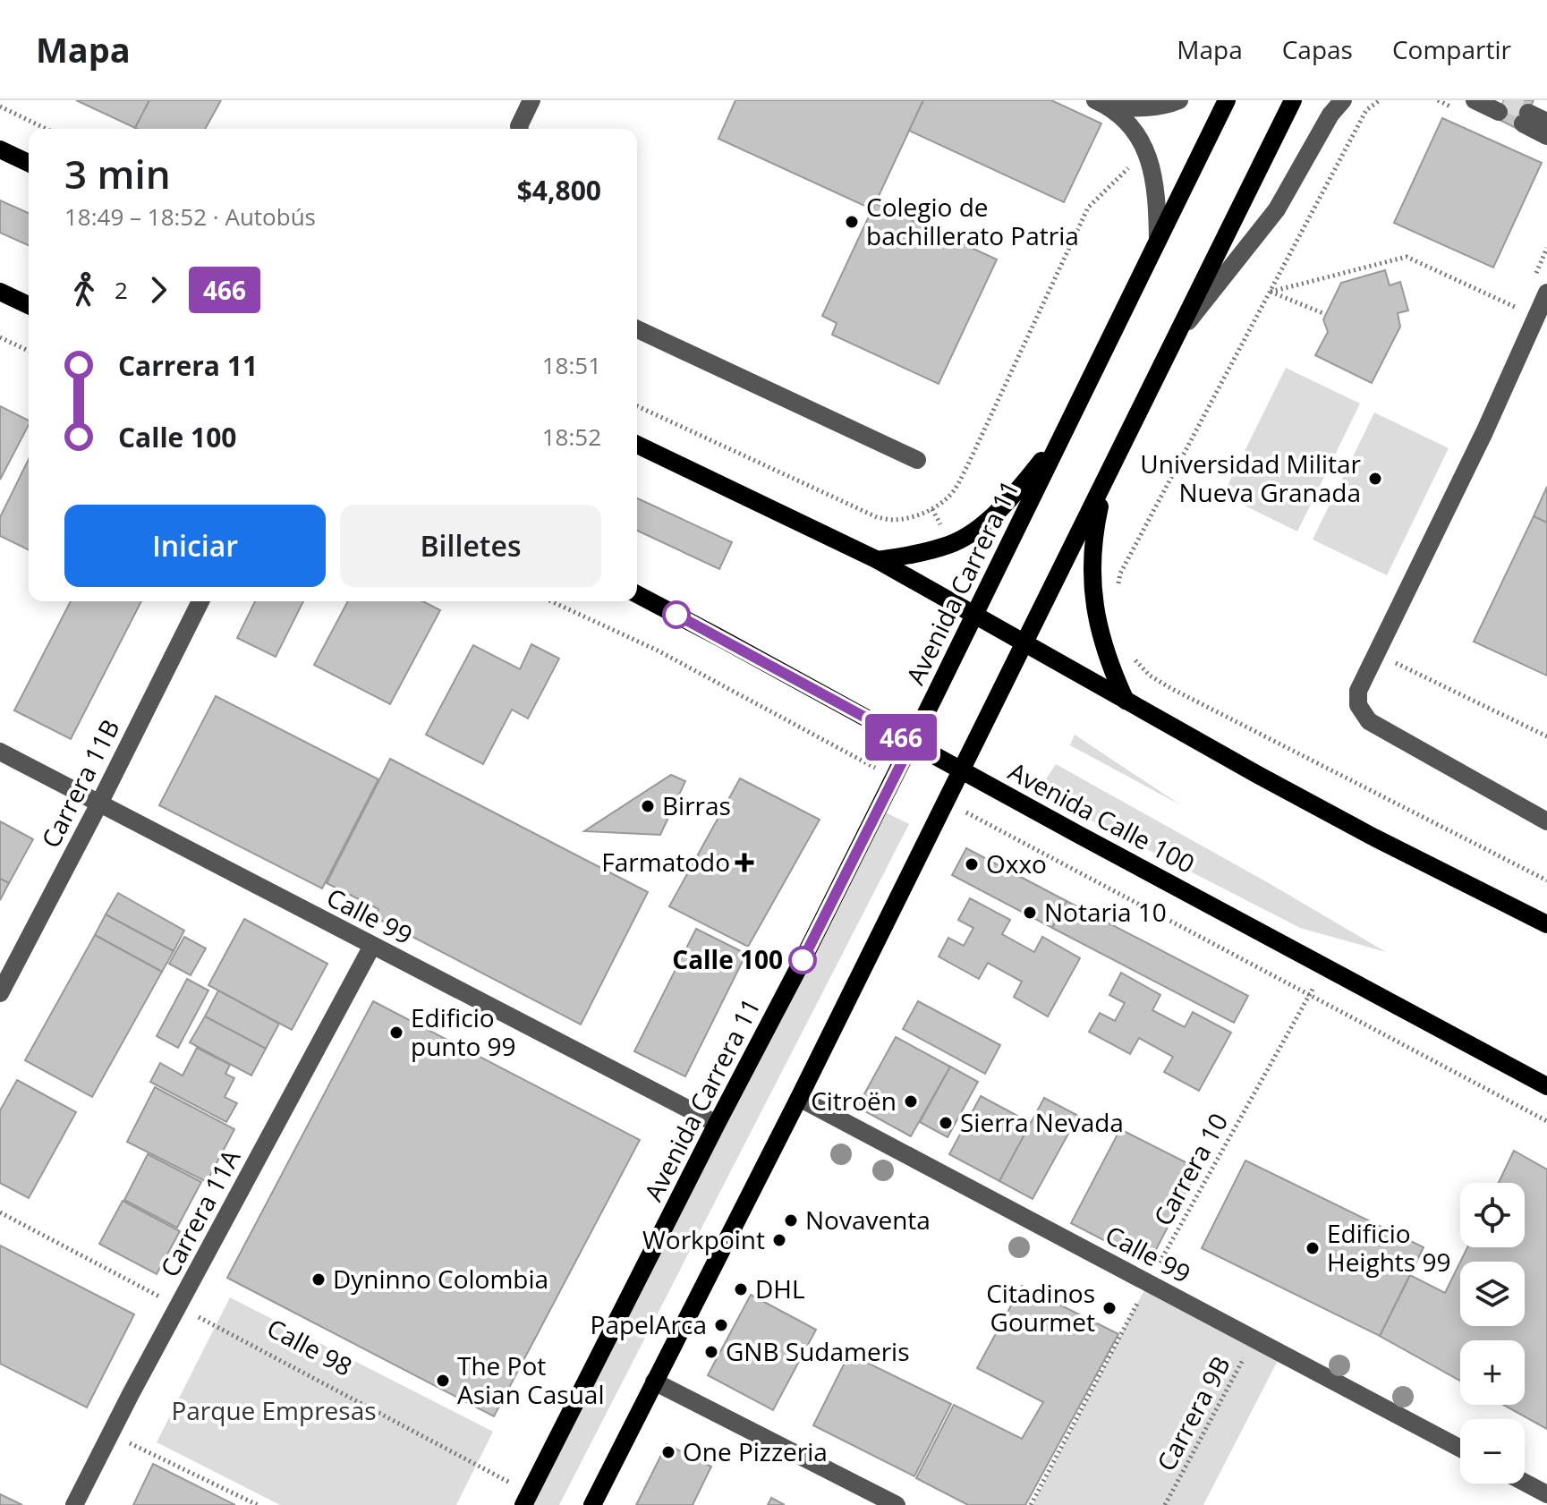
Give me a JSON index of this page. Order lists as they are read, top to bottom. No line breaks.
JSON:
{"streets":{"main road":["Avenida Carrera 11","Avenida Calle 100"],"street":["Carrera 11B","Calle 99","Carrera 11A"],"path":["Carrera 10","Calle 98","Carrera 9B"]},"crossings":[["Avenida Carrera 11","Avenida Calle 100"],["Avenida Carrera 11","Calle 99"],["Avenida Carrera 11","Calle 98"],["Carrera 11B","Calle 99"],["Avenida Calle 100","Carrera 10"],["Calle 99","Carrera 10"],["Calle 99","Carrera 11A"],["Calle 99","Carrera 9B"],["Carrera 11A","Calle 98"]],"parks":["Parque Empresas"],"places":{"other":["Colegio de bachillerato Patria","Universidad Militar Nueva Granada","Birras","Oxxo","Notaria 10","Calle 100","Edificio punto 99","Citroën","Sierra Nevada","Novaventa","Workpoint","Edificio Heights 99","Dyninno Colombia","DHL","Citadinos Gourmet","PapelArca","GNB Sudameris","The Pot Asian Casual","One Pizzeria"],"health":["Farmatodo"]},"lines":["bus line 466"],"page":{"header":"Mapa","nav":["Mapa","Capas","Compartir"],"on_map":"466","heading":["3 min","18:49 – 18:52 · Autobús","$4,800"],"legs":["2","466"],"list":[{"name":"Carrera 11","value":"18:51"},{"name":"Calle 100","value":"18:52"}],"buttons":["Iniciar","Billetes"],"map_buttons":["+","−"]}}
